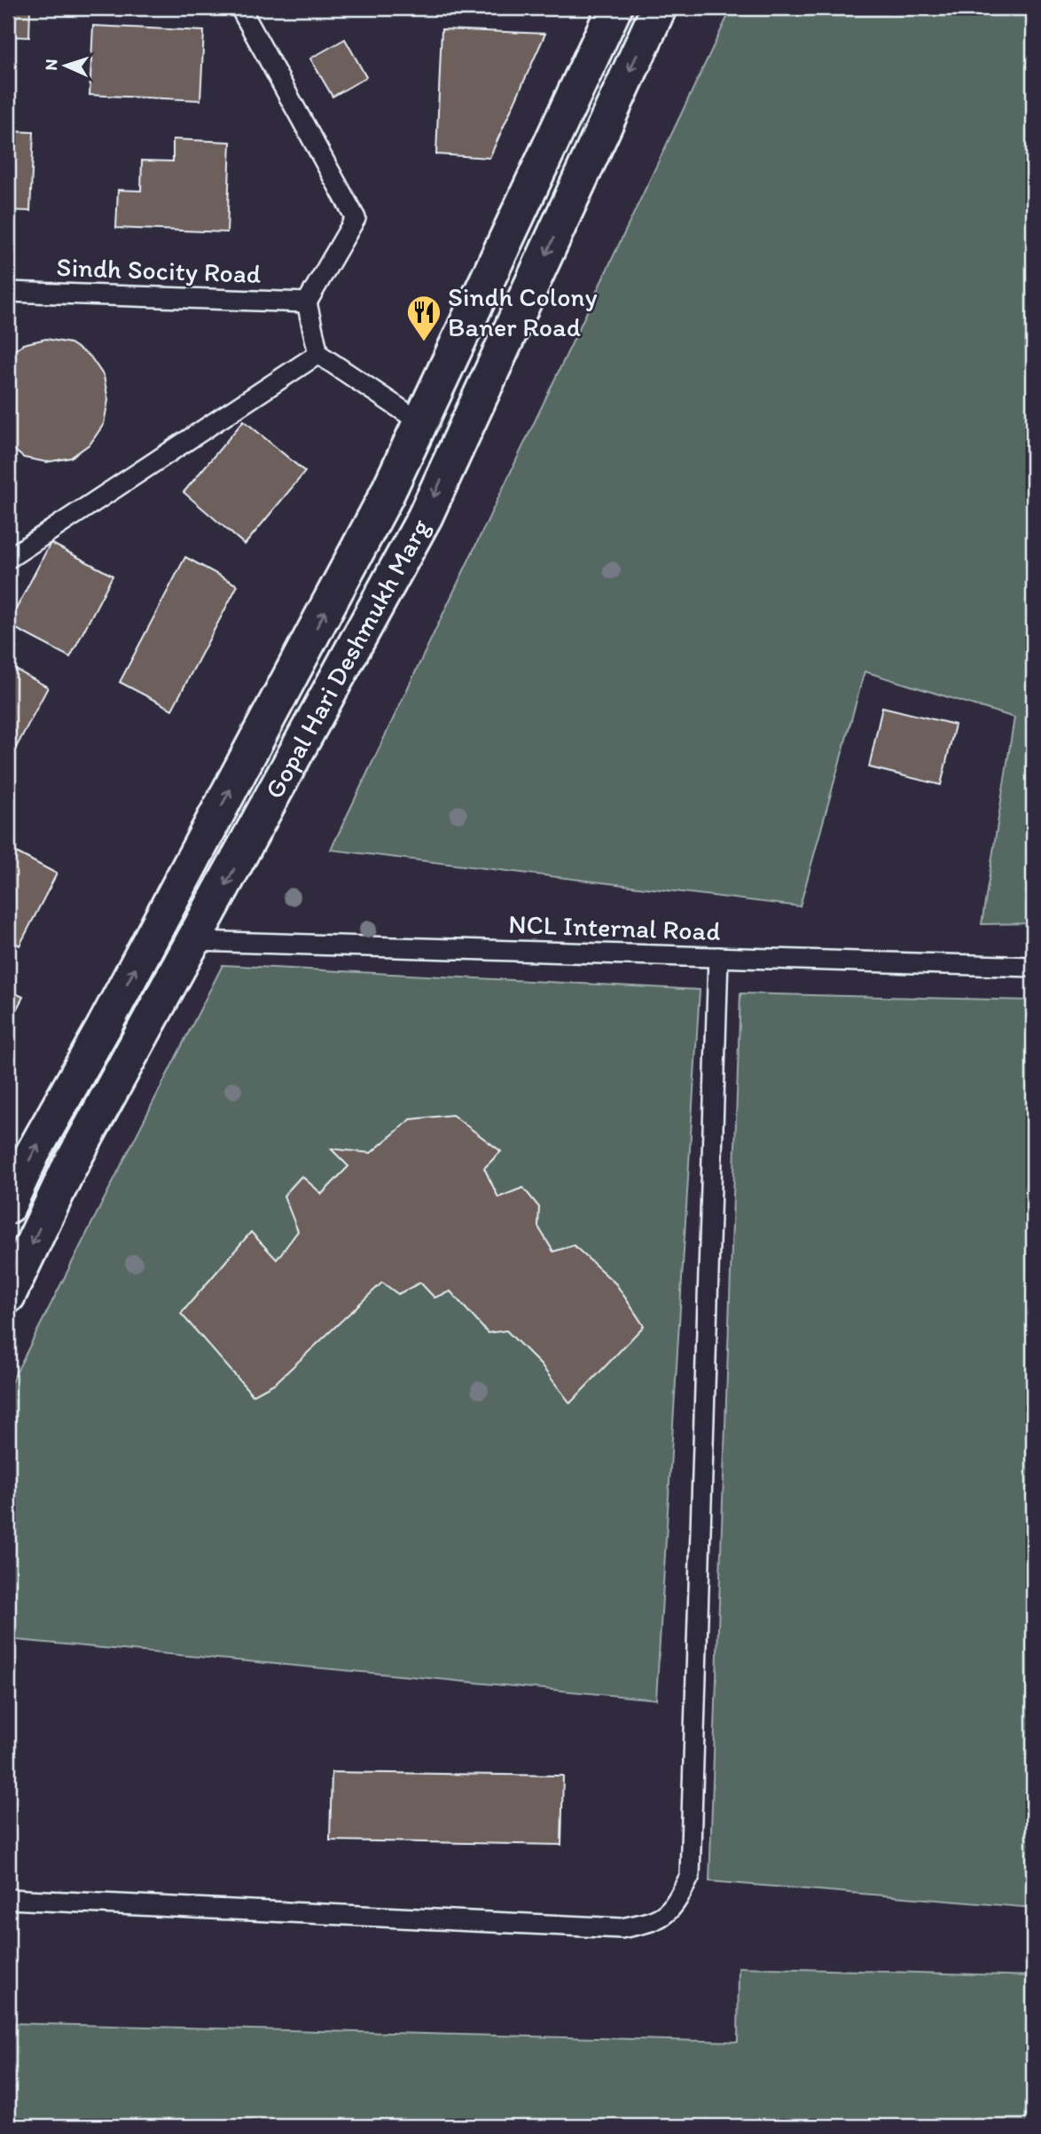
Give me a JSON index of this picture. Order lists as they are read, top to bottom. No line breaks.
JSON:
{"streets":{"main road":["Gopal Hari Deshmukh Marg"],"lane":["Sindh Socity Road","NCL Internal Road"]},"crossings":[["Gopal Hari Deshmukh Marg","NCL Internal Road"]],"places":{"restaurant":["Sindh Colony Baner Road"]},"north":"left"}
